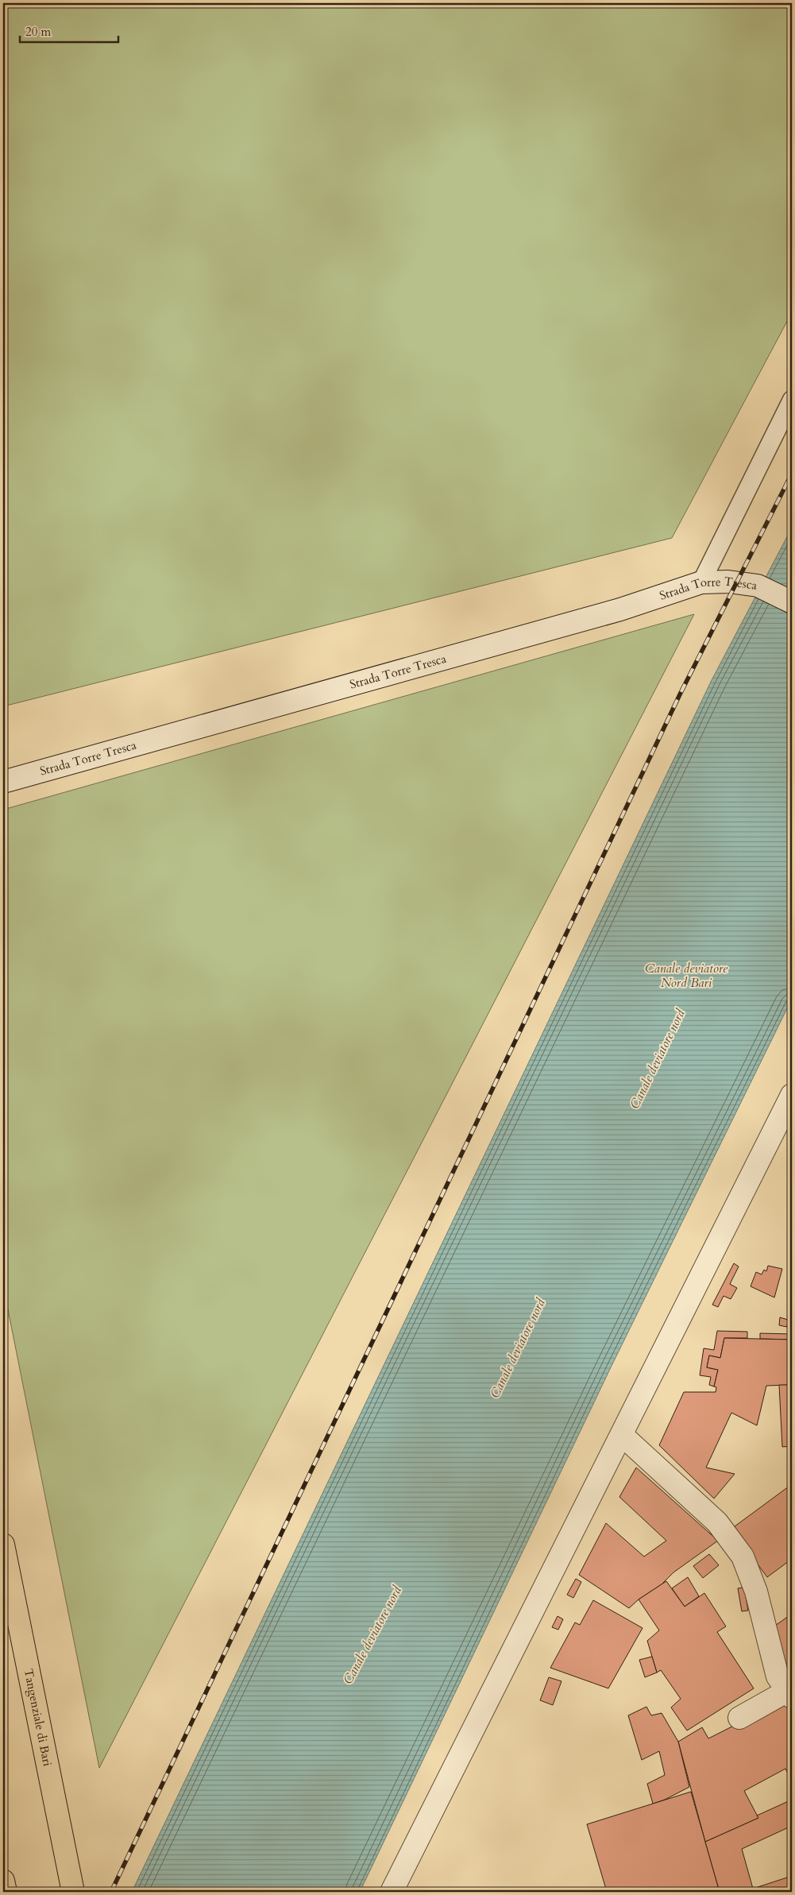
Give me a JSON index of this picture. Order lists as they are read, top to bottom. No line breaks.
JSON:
{"streets":{"highway":["Tangenziale di Bari"],"street":["Strada Torre Tresca"]},"water":["Canale deviatore Nord Bari","Canale deviatore nord"],"scale_bar":"20 m"}
